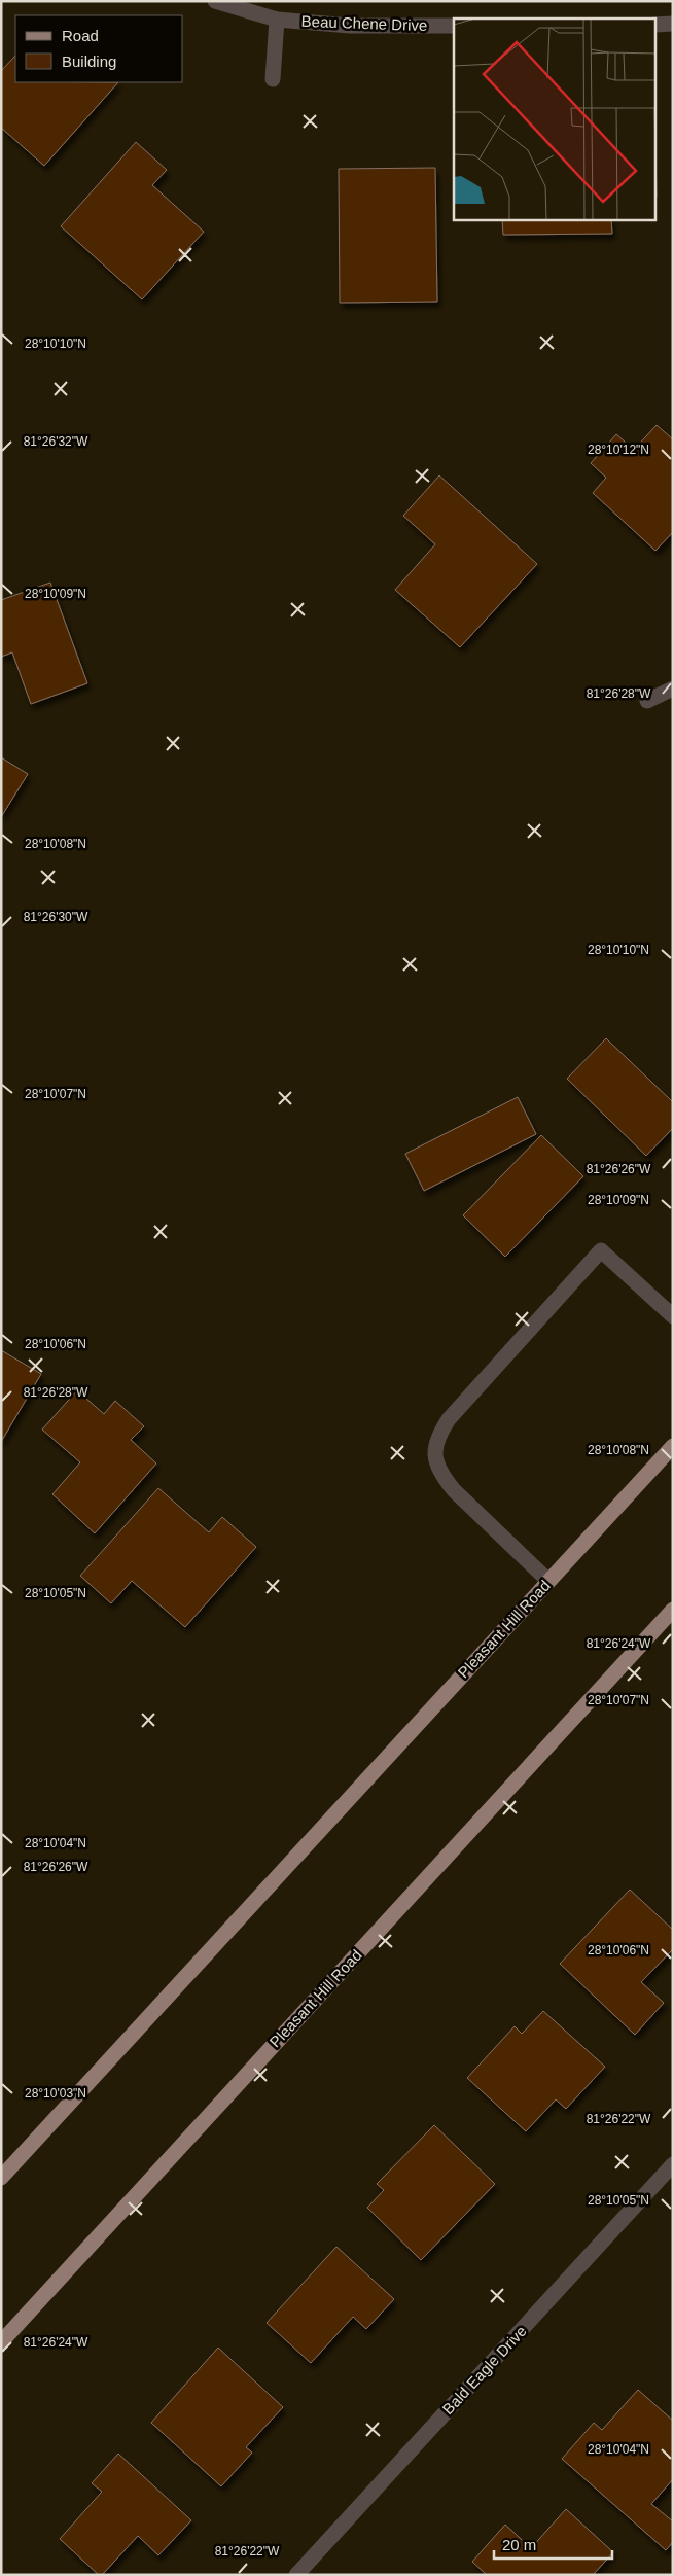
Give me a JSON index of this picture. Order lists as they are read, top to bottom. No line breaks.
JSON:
{"streets":{"main road":["Pleasant Hill Road"],"street":["Beau Chene Drive","Bald Eagle Drive"]},"legend":["Road","Building"],"scale_bar":"20 m","coordinates":["28°10'10\"N","81°26'32\"W","28°10'12\"N","28°10'09\"N","81°26'28\"W","28°10'08\"N","81°26'30\"W","28°10'07\"N","81°26'26\"W","28°10'06\"N","28°10'05\"N","81°26'24\"W","28°10'04\"N","28°10'03\"N","81°26'22\"W"]}
